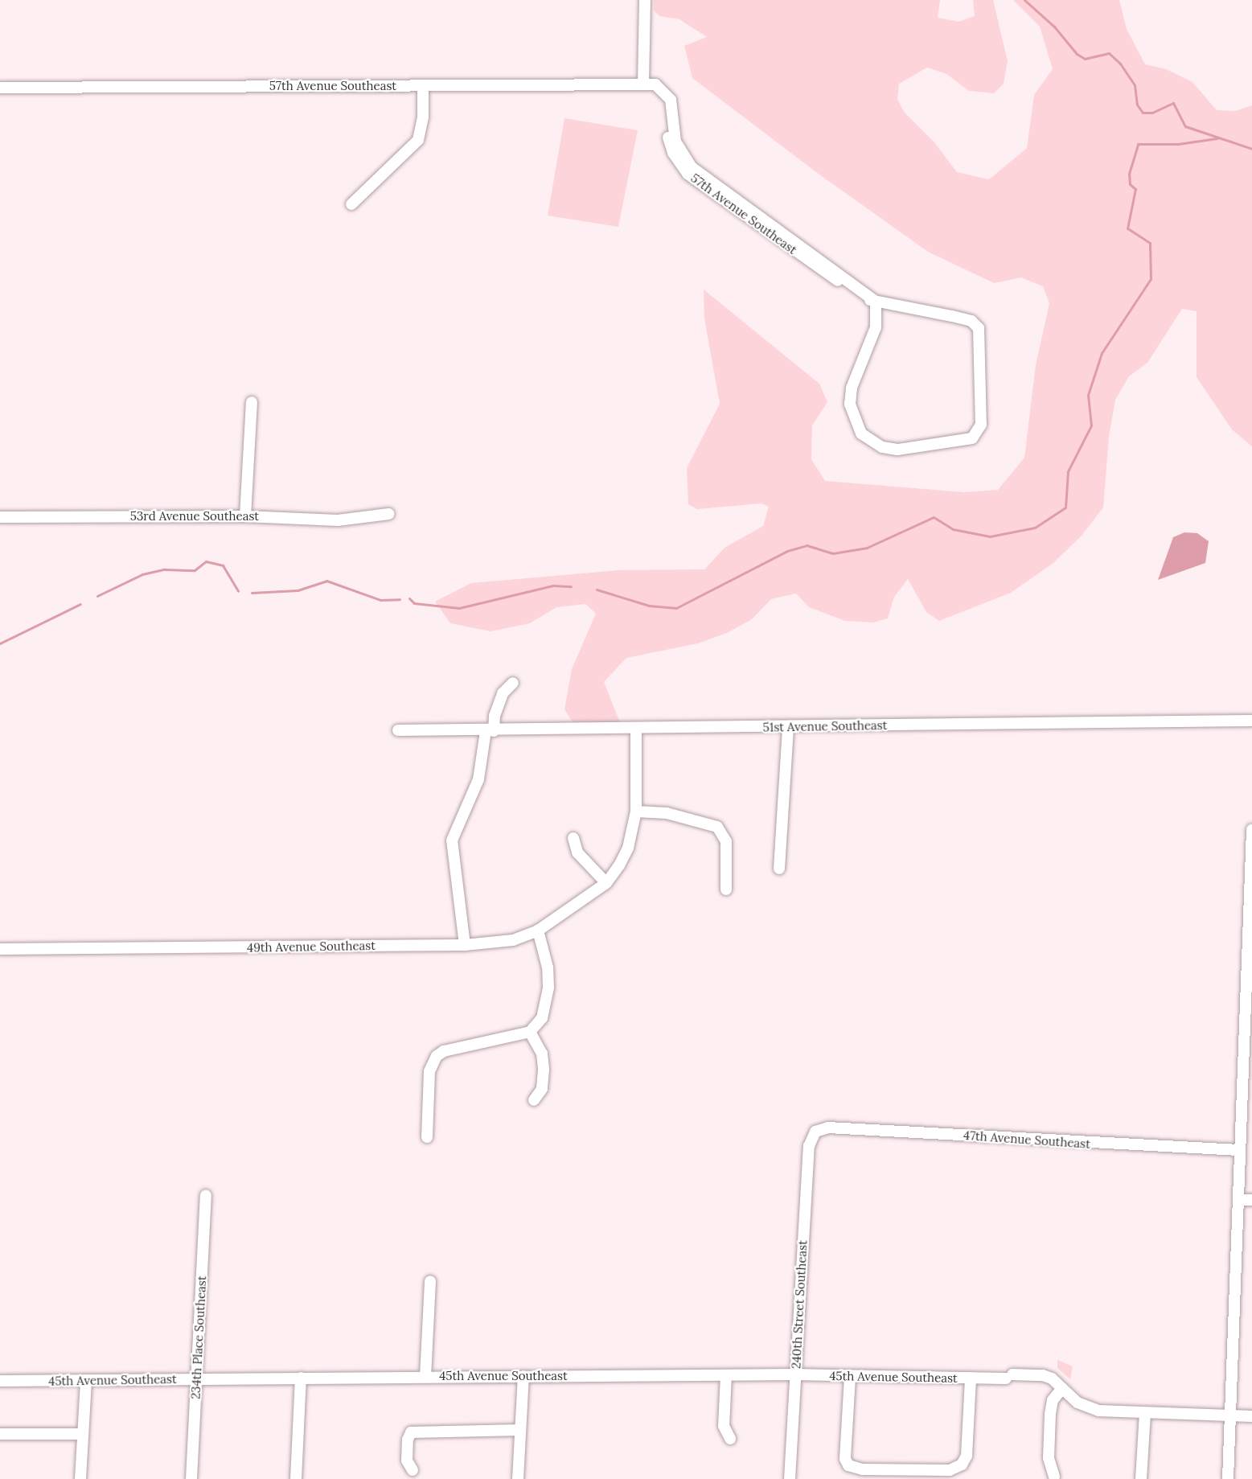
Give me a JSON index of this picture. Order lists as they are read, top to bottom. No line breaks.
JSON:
{"streets":{"street":["57th Avenue Southeast","53rd Avenue Southeast","51st Avenue Southeast","49th Avenue Southeast","47th Avenue Southeast","240th Street Southeast","234th Place Southeast","45th Avenue Southeast"]},"crossings":[["47th Avenue Southeast","240th Street Southeast"],["240th Street Southeast","45th Avenue Southeast"],["234th Place Southeast","45th Avenue Southeast"]]}
